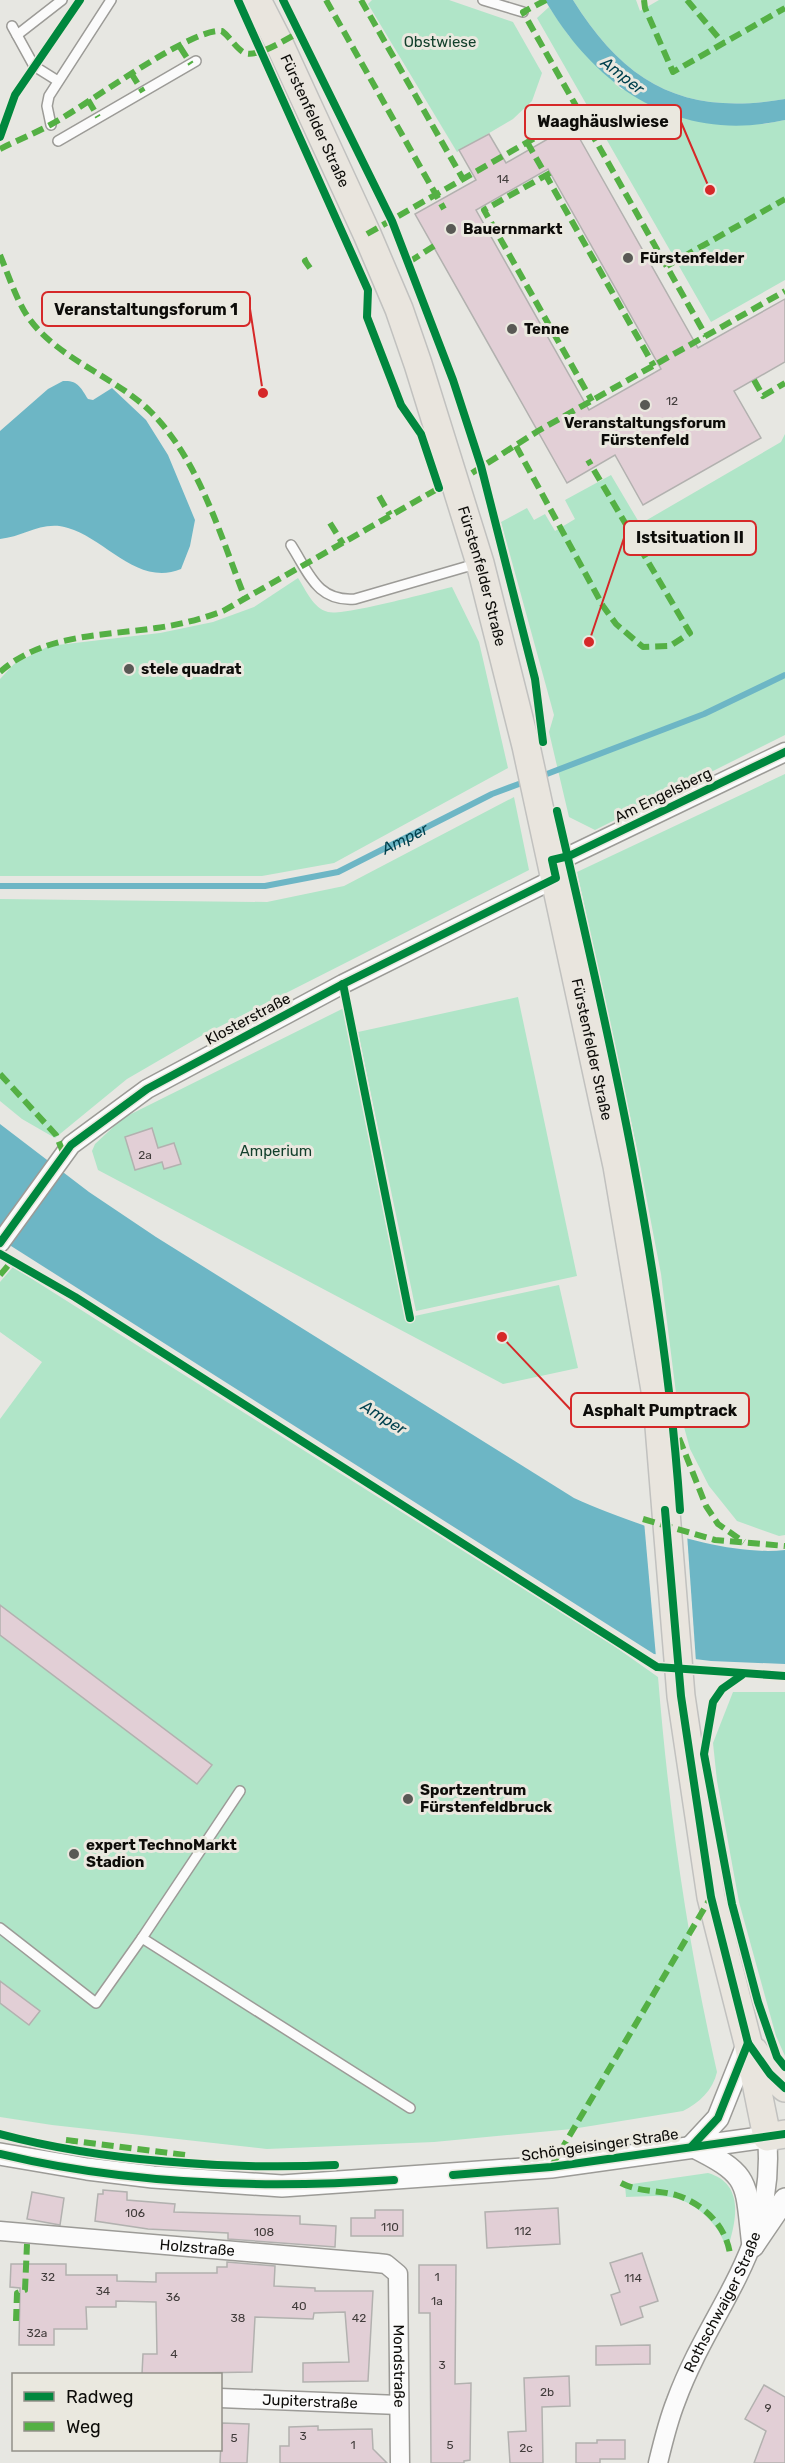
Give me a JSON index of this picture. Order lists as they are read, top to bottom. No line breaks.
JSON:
{"streets":{"main road":["Fürstenfelder Straße"],"street":["Am Engelsberg","Klosterstraße","Schöngeisinger Straße","Holzstraße","Rothschwaiger Straße","Mondstraße","Jupiterstraße"]},"crossings":[["Fürstenfelder Straße","Am Engelsberg"],["Fürstenfelder Straße","Klosterstraße"],["Fürstenfelder Straße","Schöngeisinger Straße"],["Fürstenfelder Straße","Rothschwaiger Straße"],["Am Engelsberg","Klosterstraße"],["Schöngeisinger Straße","Rothschwaiger Straße"],["Holzstraße","Mondstraße"],["Mondstraße","Jupiterstraße"]],"water":["Amper"],"parks":["Obstwiese","Amperium"],"places":["Waaghäuslwiese","Bauernmarkt","Fürstenfelder","Tenne","Veranstaltungsforum 1","Veranstaltungsforum Fürstenfeld","Istsituation II","stele quadrat","Asphalt Pumptrack","Sportzentrum Fürstenfeldbruck","expert TechnoMarkt Stadion"],"house_numbers":["14","12","2a","106","110","112","108","32","1","114","34","36","1a","40","38","42","32a","4","3","2b","9","3","5","1","5","2c"],"legend":["Radweg","Weg"]}
